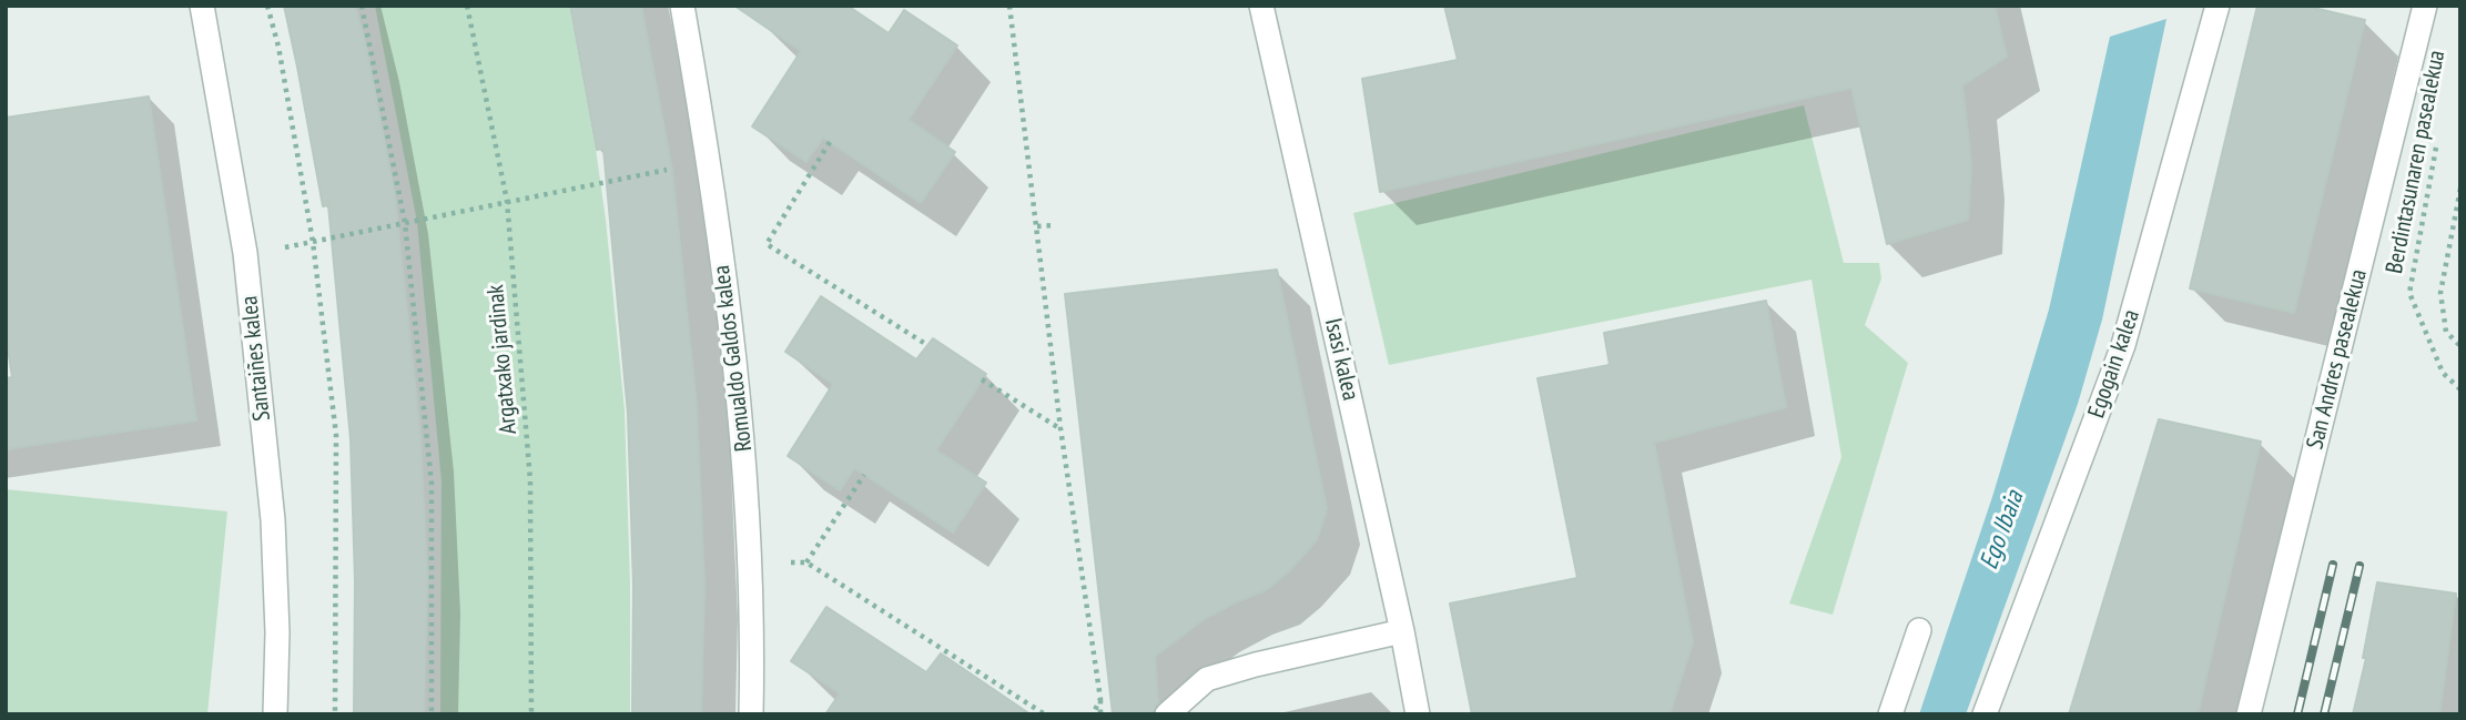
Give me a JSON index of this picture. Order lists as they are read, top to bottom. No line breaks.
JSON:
{"streets":{"street":["Santaiñes kalea","Romualdo Galdos kalea","Isasi kalea","San Andres pasealekua","Egogain kalea"],"path":["Berdintasunaren pasealekua","Argatxako jardinak"]},"water":["Ego Ibaia"]}
